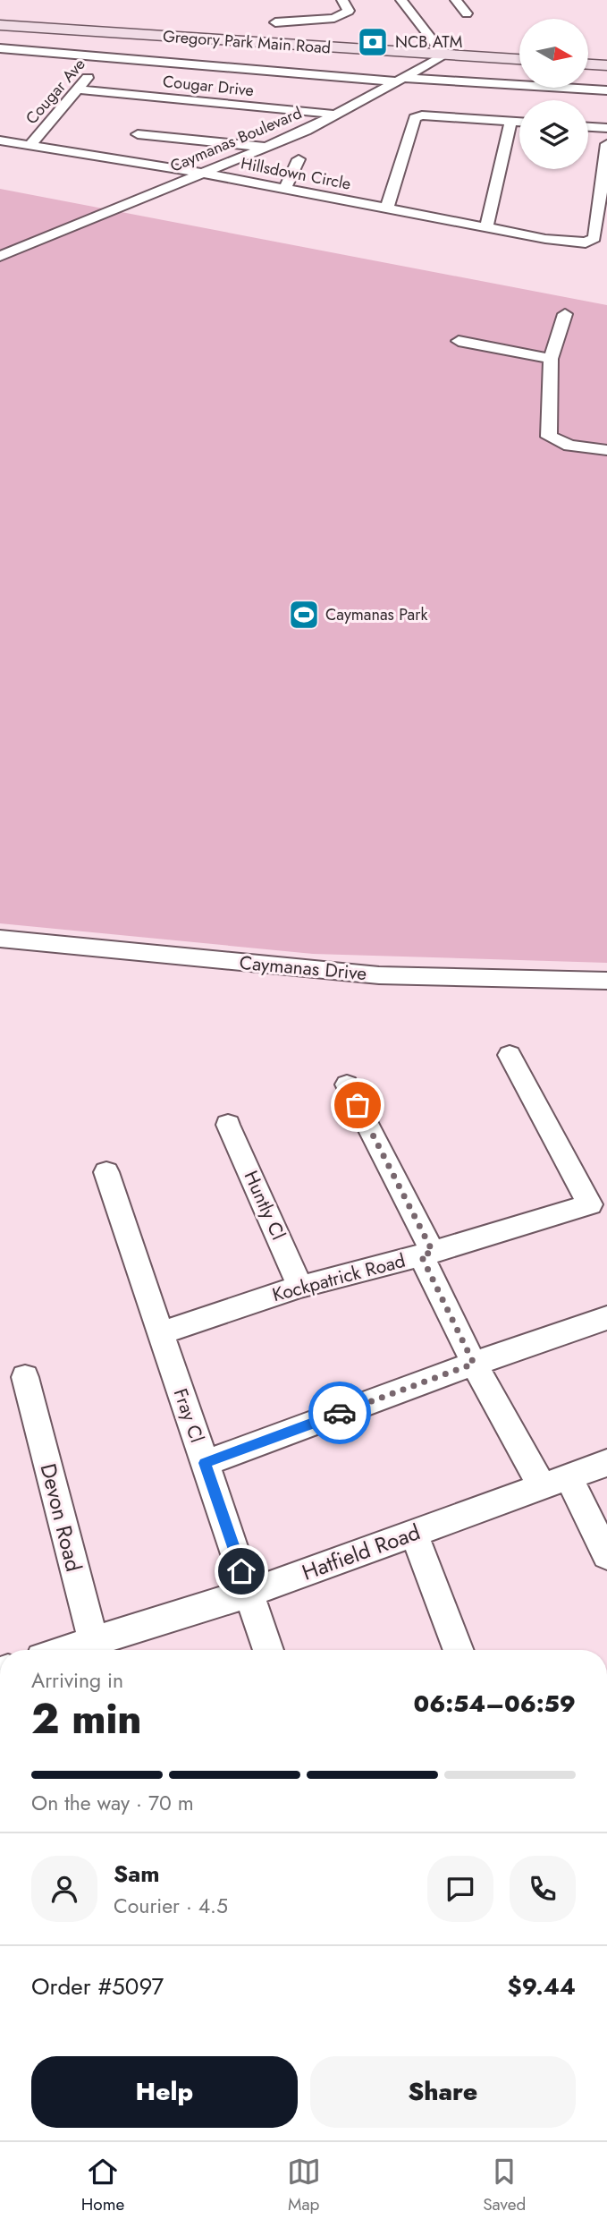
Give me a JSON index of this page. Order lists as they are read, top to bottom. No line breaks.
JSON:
{"streets":{"street":["Gregory Park Main Road","Cougar Drive","Cougar Ave","Caymanas Boulevard","Hillsdown Circle","Caymanas Drive","Huntly Cl","Kockpatrick Road","Fray Cl","Devon Road","Hatfield Road"]},"crossings":[["Gregory Park Main Road","Caymanas Boulevard"],["Cougar Drive","Cougar Ave"],["Cougar Drive","Caymanas Boulevard"],["Cougar Ave","Hillsdown Circle"],["Caymanas Boulevard","Hillsdown Circle"],["Huntly Cl","Kockpatrick Road"],["Kockpatrick Road","Fray Cl"],["Fray Cl","Hatfield Road"],["Devon Road","Hatfield Road"]],"places":{"bank":["NCB ATM"],"sports":["Caymanas Park"]},"north":"right","page":{"heading":["2 min","Arriving in","06:54–06:59"],"panel":["Sam","Courier · 4.5","Order #5097","$9.44"],"bar":"On the way · 70 m","buttons":["Help","Share"],"tabs":["Home","Map","Saved"]}}
